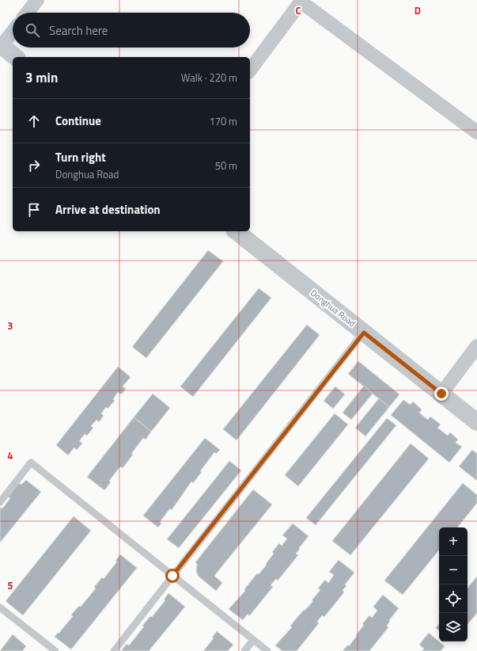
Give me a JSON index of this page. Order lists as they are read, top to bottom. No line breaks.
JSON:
{"streets":{"street":["Donghua Road"]},"page":{"search":"Search here","heading":["3 min","Walk · 220 m"],"list":[["Continue","170 m"],["Turn right","Donghua Road","50 m"],"Arrive at destination"],"map_buttons":["+","−"]},"grid":{"columns":["C","D"],"rows":["3","4","5"]}}
